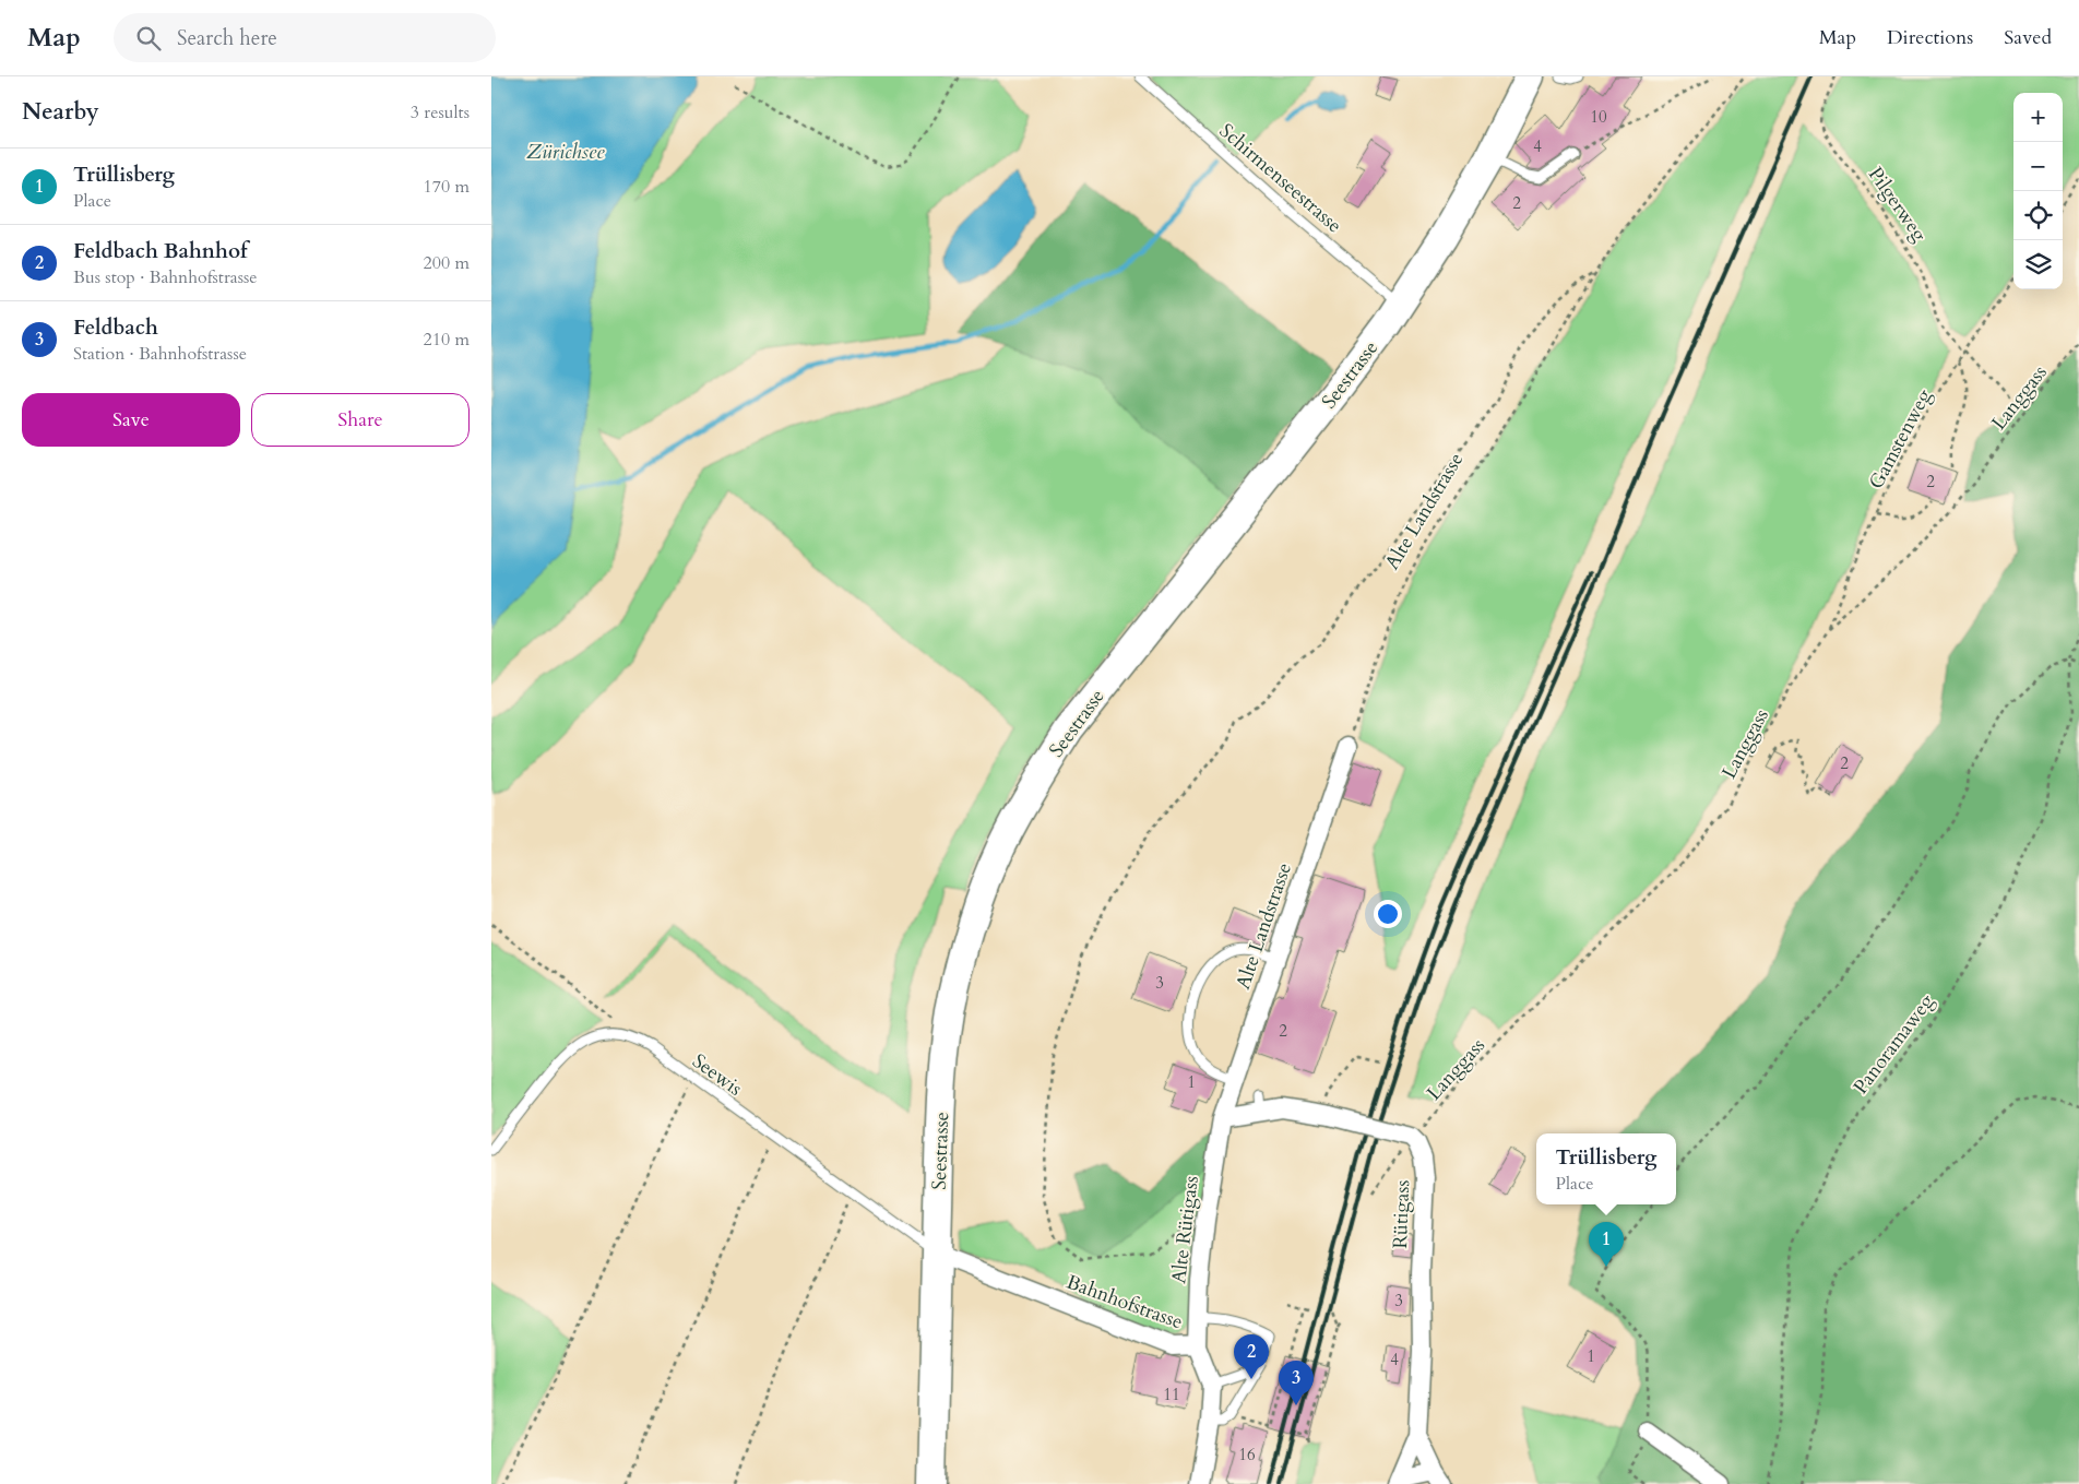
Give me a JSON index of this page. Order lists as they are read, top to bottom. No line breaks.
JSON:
{"streets":{"main road":["Seestrasse"],"street":["Alte Landstrasse","Rütigass","Alte Rütigass","Bahnhofstrasse"],"lane":["Schirmenseestrasse","Seewis"],"path":["Pilgerweg","Langgass","Gamstenweg","Panoramaweg"]},"crossings":[["Schirmenseestrasse","Seestrasse"],["Pilgerweg","Langgass"],["Pilgerweg","Gamstenweg"],["Seestrasse","Seewis"],["Seestrasse","Bahnhofstrasse"],["Langgass","Gamstenweg"],["Langgass","Rütigass"],["Alte Landstrasse","Alte Rütigass"],["Seewis","Bahnhofstrasse"],["Alte Rütigass","Bahnhofstrasse"]],"water":["Zürichsee"],"house_numbers":["10","4","2","2","2","3","2","1","3","1","4","11","16"],"page":{"header":"Map","search":"Search here","nav":["Map","Directions","Saved"],"heading":["Nearby","3 results"],"map_buttons":["+","−"],"list":[{"mark":"1","name":"Trüllisberg","note":"Place","value":"170 m"},{"mark":"2","name":"Feldbach Bahnhof","note":"Bus stop · Bahnhofstrasse","value":"200 m"},{"mark":"3","name":"Feldbach","note":"Station · Bahnhofstrasse","value":"210 m"}],"buttons":["Save","Share"],"popup":["Trüllisberg","Place"],"pins":["1","2","3"]}}
